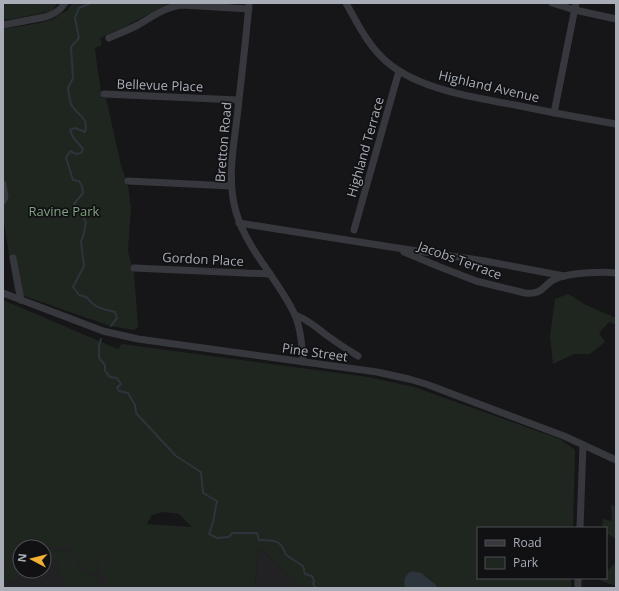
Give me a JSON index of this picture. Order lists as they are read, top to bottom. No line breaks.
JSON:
{"streets":{"street":["Bellevue Place","Highland Avenue","Bretton Road","Highland Terrace","Gordon Place","Jacobs Terrace","Pine Street"]},"crossings":[["Bellevue Place","Bretton Road"],["Highland Avenue","Highland Terrace"],["Bretton Road","Gordon Place"],["Bretton Road","Jacobs Terrace"],["Bretton Road","Pine Street"]],"parks":["Ravine Park"],"legend":["Road","Park"],"north":"left"}
